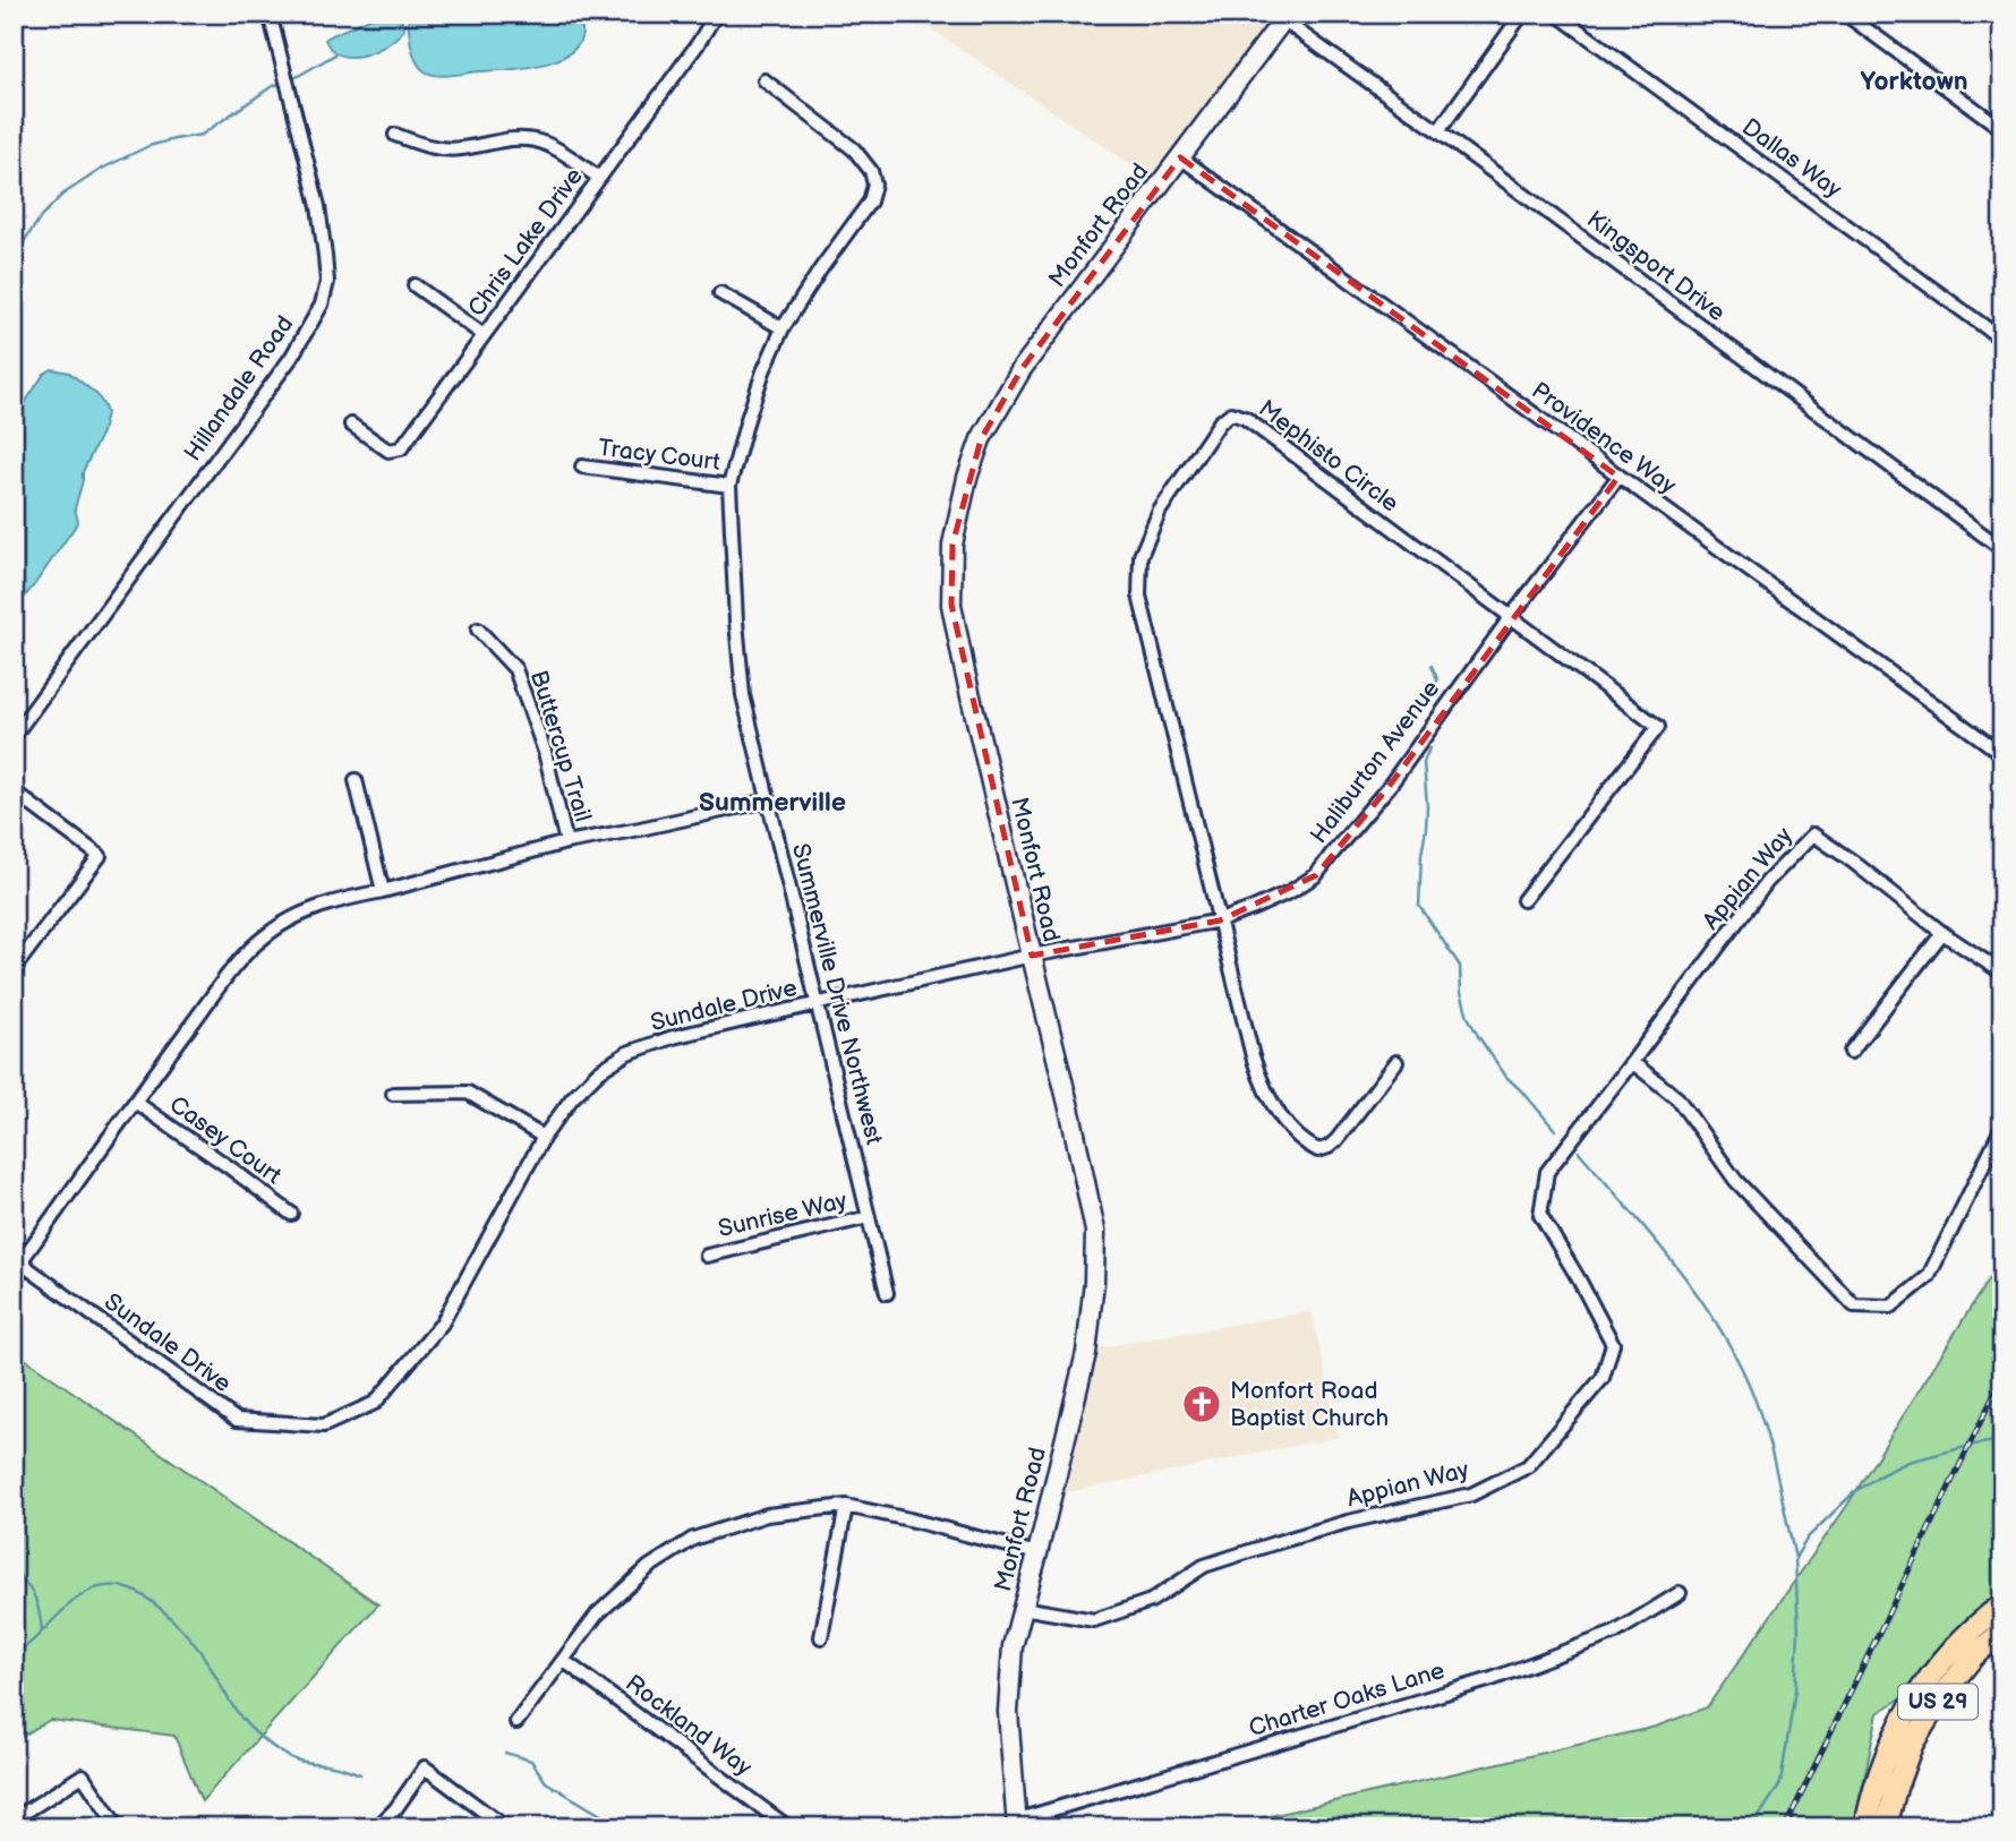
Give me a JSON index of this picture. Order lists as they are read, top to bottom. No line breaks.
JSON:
{"streets":{"main road":["US 29"],"street":["Dallas Way","Monfort Road","Chris Lake Drive","Kingsport Drive","Hillandale Road","Providence Way","Tracy Court","Mephisto Circle","Buttercup Trail","Haliburton Avenue","Appian Way","Summerville Drive Northwest","Sundale Drive","Casey Court","Sunrise Way","Charter Oaks Lane","Rockland Way"]},"crossings":[["Monfort Road","Kingsport Drive"],["Monfort Road","Providence Way"],["Monfort Road","Haliburton Avenue"],["Monfort Road","Appian Way"],["Monfort Road","Sundale Drive"],["Monfort Road","Charter Oaks Lane"],["Providence Way","Haliburton Avenue"],["Tracy Court","Summerville Drive Northwest"],["Mephisto Circle","Haliburton Avenue"],["Buttercup Trail","Sundale Drive"],["Haliburton Avenue","Sundale Drive"],["Summerville Drive Northwest","Sundale Drive"],["Summerville Drive Northwest","Sunrise Way"],["Sundale Drive","Casey Court"]],"districts":["Yorktown","Summerville"],"places":{"church":["Monfort Road Baptist Church"]}}
